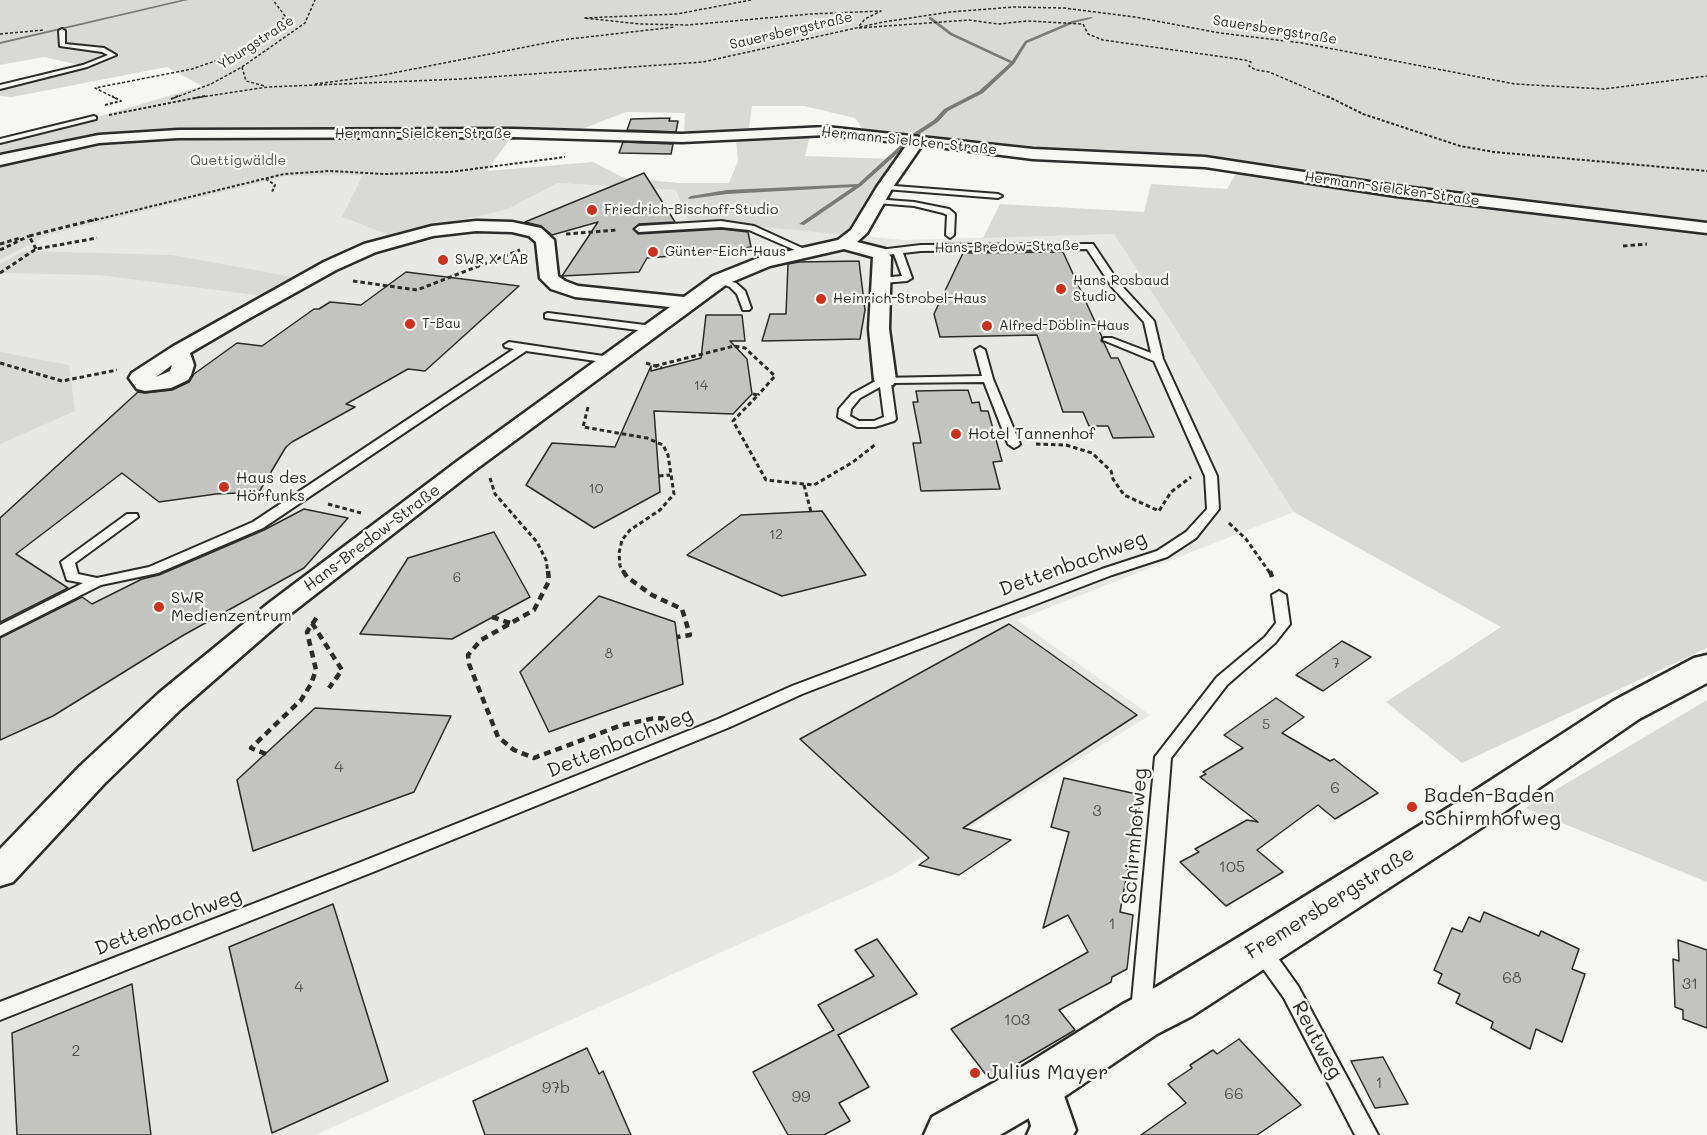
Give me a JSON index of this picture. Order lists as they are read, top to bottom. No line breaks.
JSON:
{"streets":{"main road":["Fremersbergstraße"],"street":["Hermann-Sielcken-Straße","Hans-Bredow-Straße"],"lane":["Dettenbachweg","Schirmhofweg","Reutweg"],"path":["Sauersbergstraße","Yburgstraße"]},"crossings":[["Sauersbergstraße","Yburgstraße"],["Schirmhofweg","Fremersbergstraße"],["Fremersbergstraße","Reutweg"]],"parks":["Quettigwäldle"],"places":["Friedrich-Bischoff-Studio","Günter-Eich-Haus","SWR X LAB","Hans Rosbaud Studio","Heinrich-Strobel-Haus","T-Bau","Alfred-Döblin-Haus","Hotel Tannenhof","Haus des Hörfunks","SWR Medienzentrum","Baden-Baden Schirmhofweg","Julius Mayer"],"house_numbers":["14","10","12","6","8","7","5","4","6","3","105","1","68","31","4","103","2","1","97b","66","99"]}
